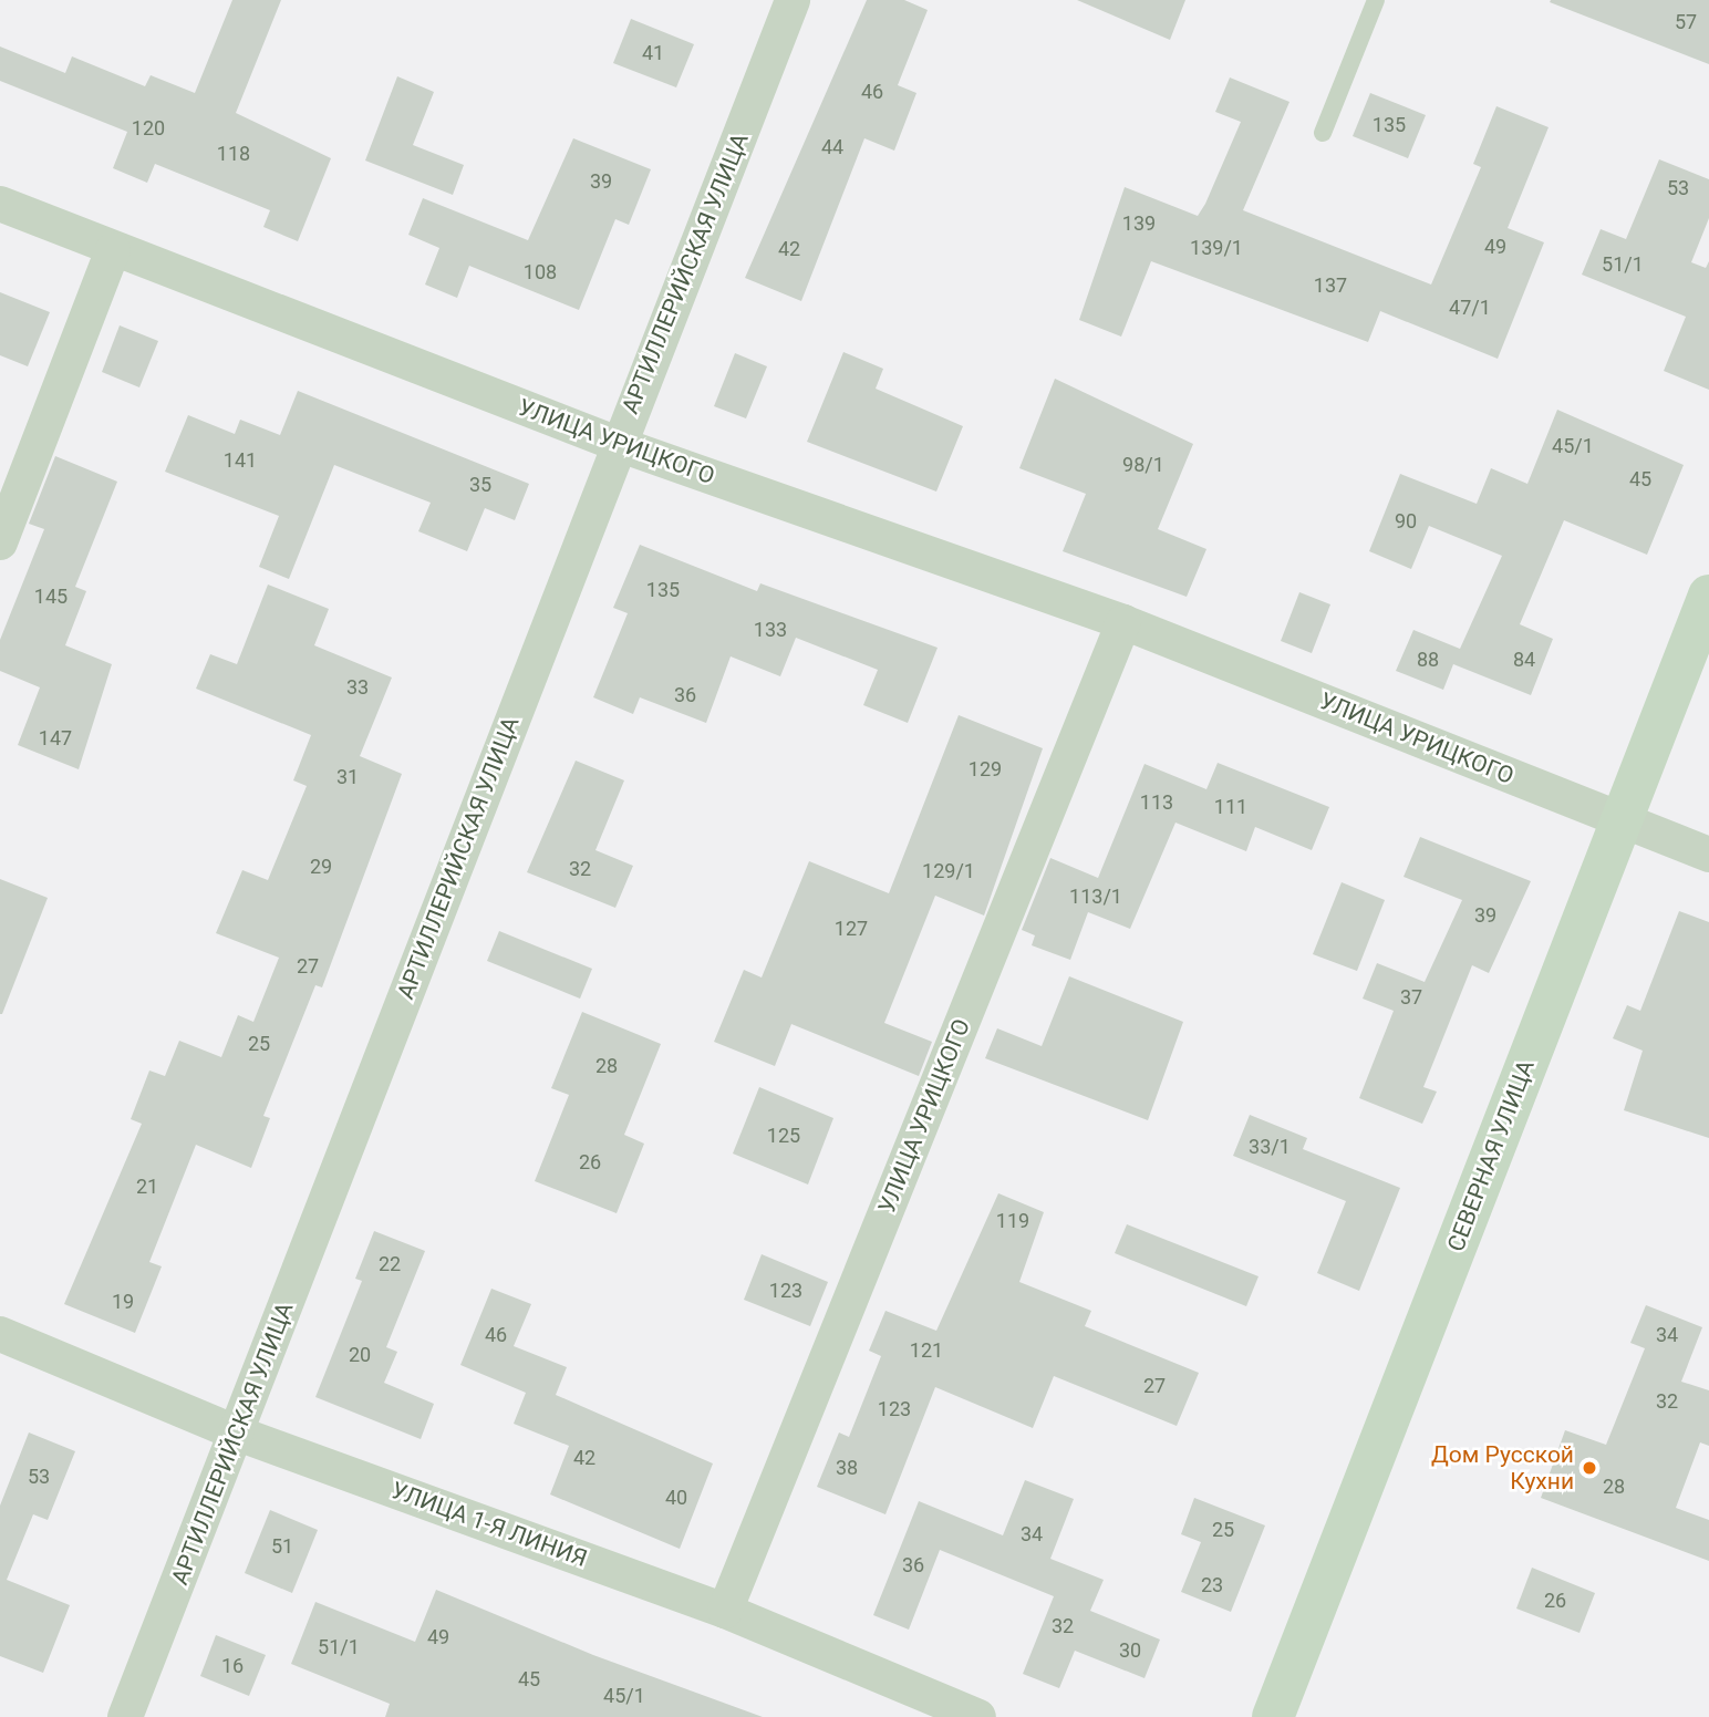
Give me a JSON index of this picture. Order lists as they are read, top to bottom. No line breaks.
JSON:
{"streets":{"main road":["СЕВЕРНАЯ УЛИЦА"],"street":["АРТИЛЛЕРИЙСКАЯ УЛИЦА","УЛИЦА УРИЦКОГО","УЛИЦА 1-Я ЛИНИЯ"]},"crossings":[["АРТИЛЛЕРИЙСКАЯ УЛИЦА","УЛИЦА УРИЦКОГО"],["АРТИЛЛЕРИЙСКАЯ УЛИЦА","УЛИЦА 1-Я ЛИНИЯ"],["УЛИЦА УРИЦКОГО","СЕВЕРНАЯ УЛИЦА"],["УЛИЦА УРИЦКОГО","УЛИЦА 1-Я ЛИНИЯ"]],"places":["Дом Русской Кухни"],"house_numbers":["57","41","46","135","120","44","118","39","53","139","49","139/1","42","51/1","108","137","47/1","45/1","141","98/1","45","35","90","135","145","133","88","84","33","36","147","129","31","113","111","29","32","129/1","113/1","39","127","27","37","25","28","125","33/1","26","21","119","22","123","19","46","34","121","20","27","32","123","42","38","53","28","40","25","34","51","36","23","26","32","49","51/1","30","16","45","45/1"]}
